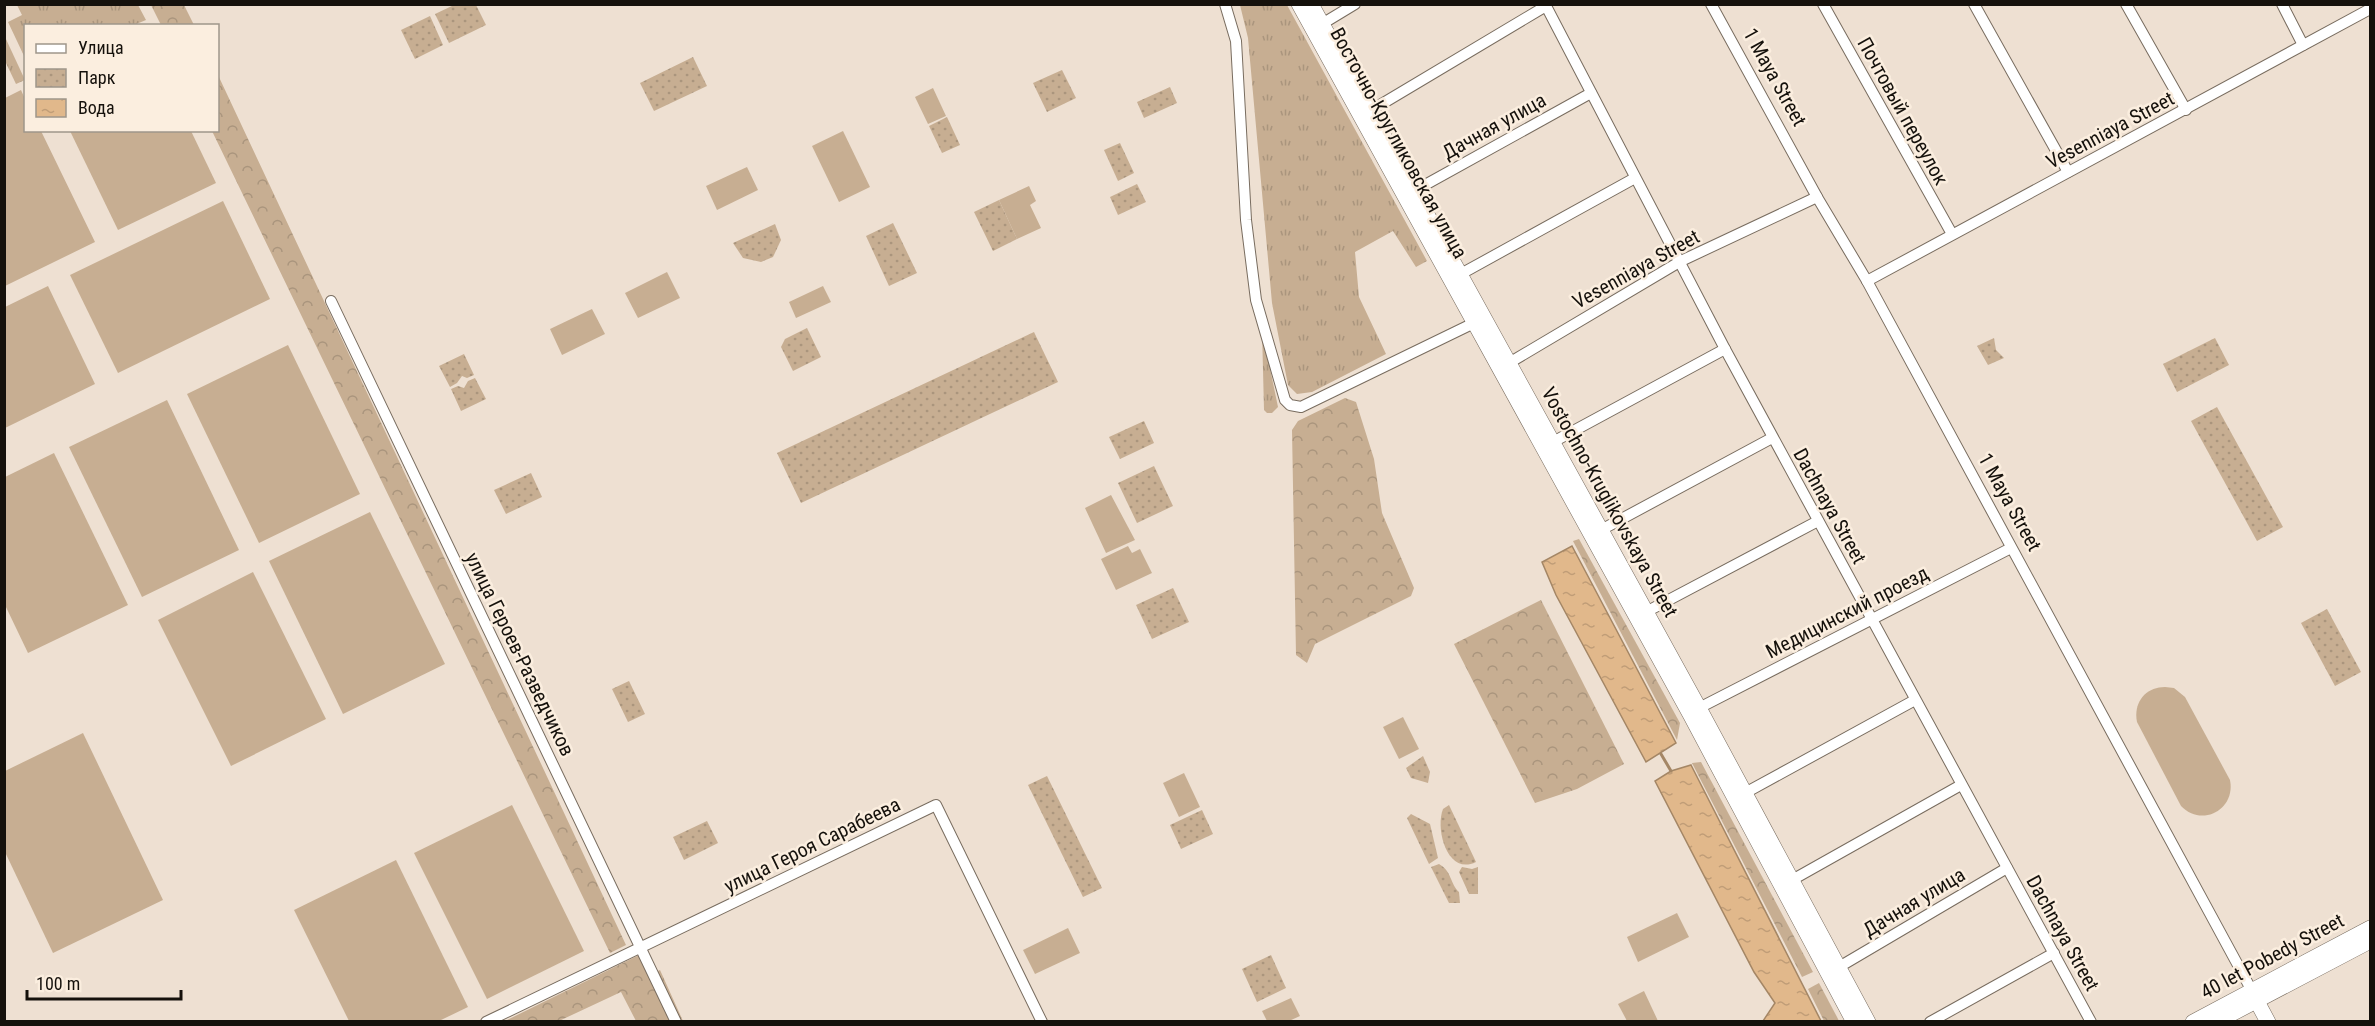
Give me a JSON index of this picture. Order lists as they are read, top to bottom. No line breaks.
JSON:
{"streets":{"main road":["1 Maya Street","Восточно-Кругликовская улица","Vostochno-Kruglikovskaya Street","40 let Pobedy Street"],"street":["Почтовый переулок","Дачная улица","Vesenniaya Street","Dachnaya Street","Медицинский проезд","улица Героев-Разведчиков","улица Героя Сарабеева"]},"crossings":[["1 Maya Street","Vesenniaya Street"],["1 Maya Street","Медицинский проезд"],["1 Maya Street","40 let Pobedy Street"],["Почтовый переулок","Vesenniaya Street"],["Дачная улица","Vostochno-Kruglikovskaya Street"],["Дачная улица","Dachnaya Street"],["Vesenniaya Street","Vostochno-Kruglikovskaya Street"],["Vesenniaya Street","Dachnaya Street"],["Vostochno-Kruglikovskaya Street","Медицинский проезд"],["Dachnaya Street","Медицинский проезд"],["улица Героев-Разведчиков","улица Героя Сарабеева"]],"legend":["Улица","Парк","Вода"],"scale_bar":"100 m"}
